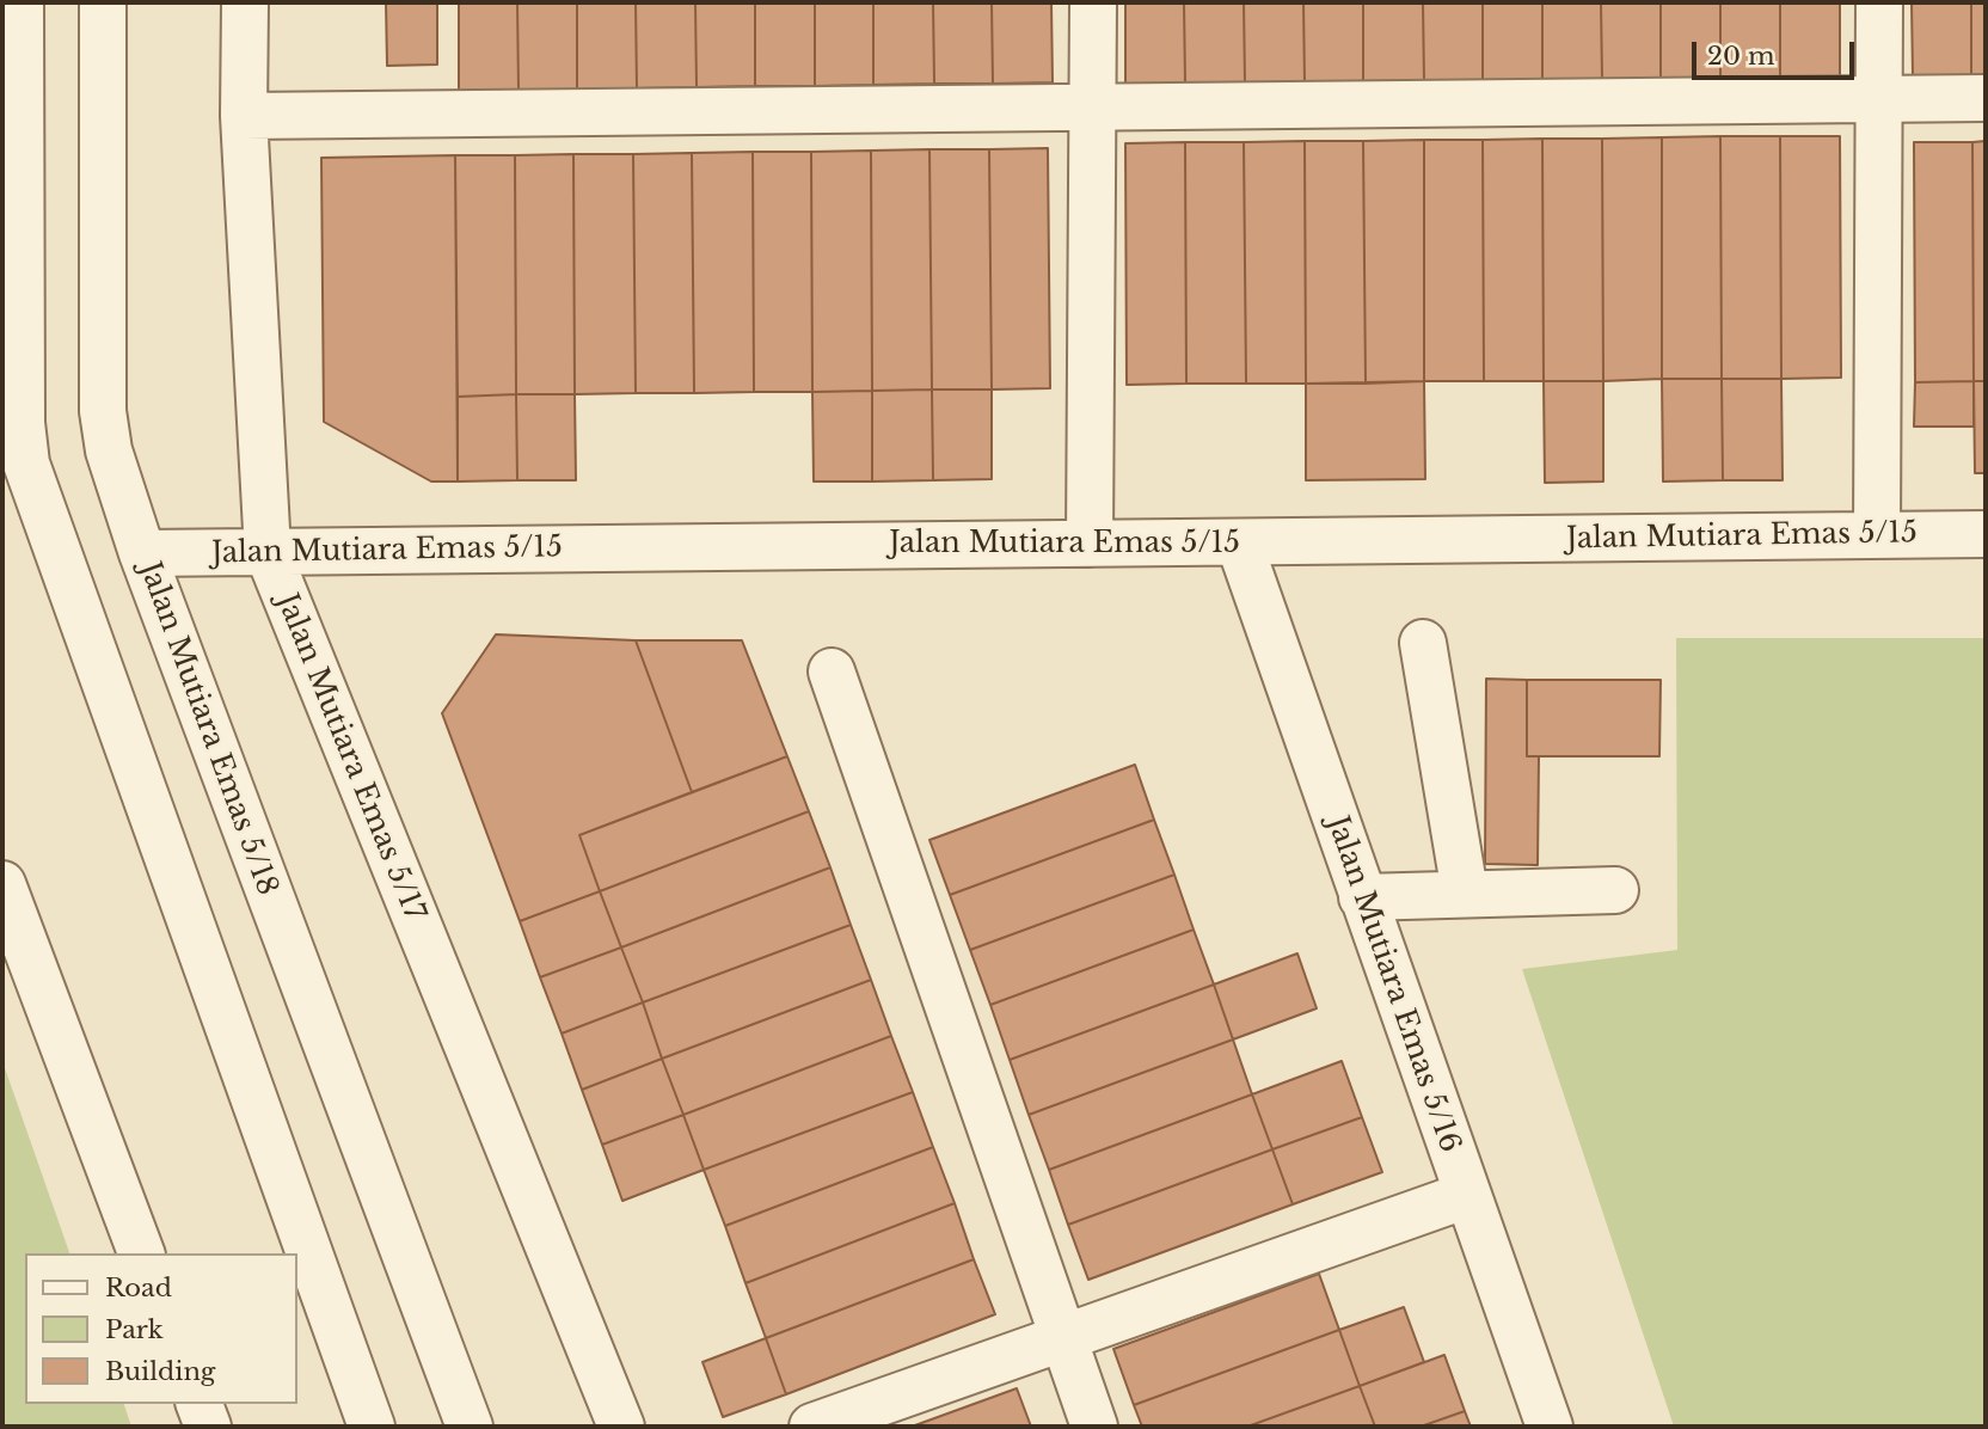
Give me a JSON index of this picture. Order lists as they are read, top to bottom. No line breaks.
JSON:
{"streets":{"street":["Jalan Mutiara Emas 5/15","Jalan Mutiara Emas 5/18","Jalan Mutiara Emas 5/17","Jalan Mutiara Emas 5/16"]},"crossings":[["Jalan Mutiara Emas 5/15","Jalan Mutiara Emas 5/18"],["Jalan Mutiara Emas 5/15","Jalan Mutiara Emas 5/17"],["Jalan Mutiara Emas 5/15","Jalan Mutiara Emas 5/16"]],"legend":["Road","Park","Building"],"scale_bar":"20 m"}
